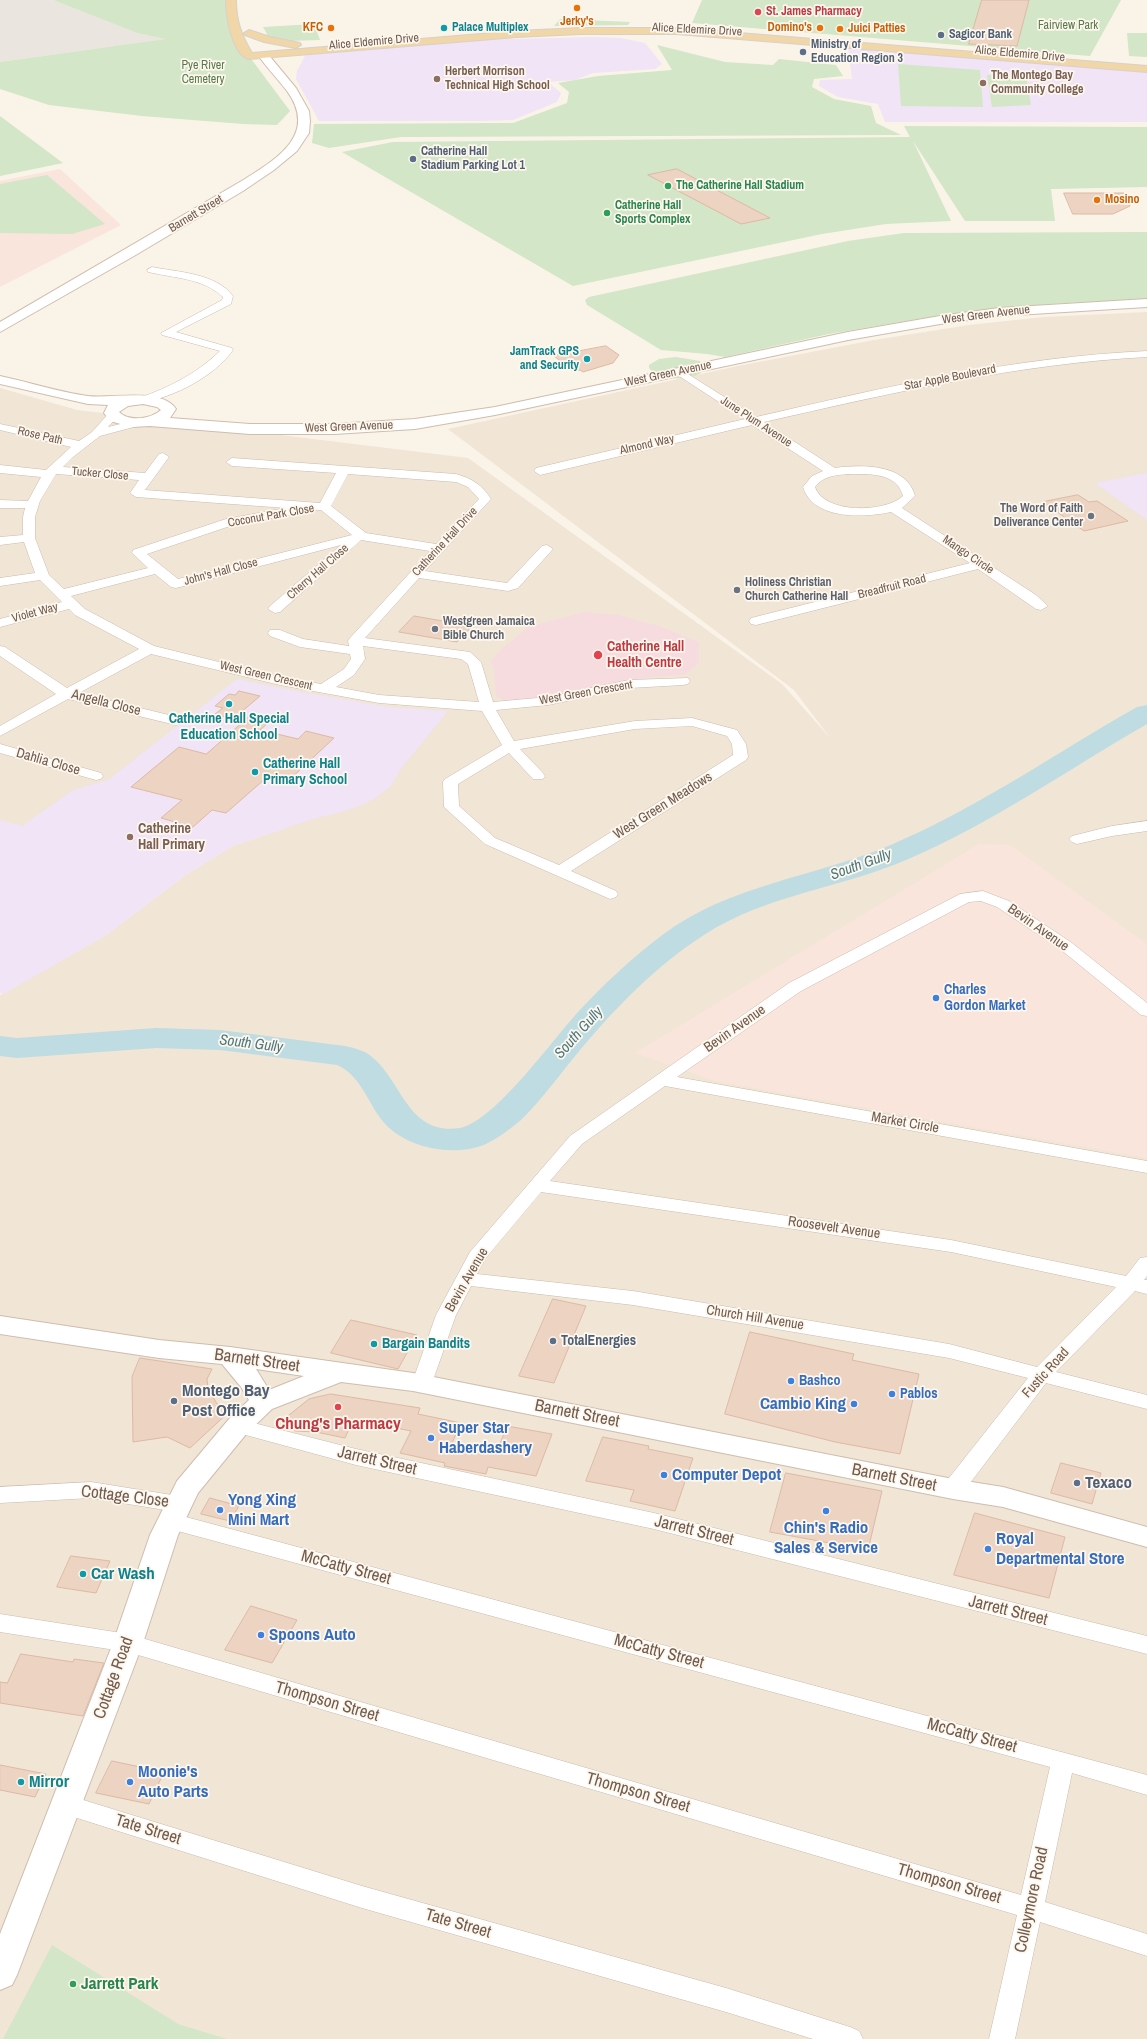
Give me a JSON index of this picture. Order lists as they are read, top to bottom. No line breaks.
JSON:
{"streets":{"main road":["Alice Eldemire Drive","Barnett Street","West Green Avenue","Cottage Road"],"street":["Star Apple Boulevard","June Plum Avenue","Rose Path","Almond Way","Tucker Close","Coconut Park Close","Catherine Hall Drive","Mango Circle","John's Hall Close","Cherry Hall Close","Breadfruit Road","Violet Way","West Green Crescent","Angella Close","Dahlia Close","West Green Meadows","Bevin Avenue","Market Circle","Roosevelt Avenue","Church Hill Avenue","Fustic Road","Jarrett Street","Cottage Close","McCatty Street","Thompson Street","Tate Street","Colleymore Road"]},"crossings":[["Alice Eldemire Drive","Barnett Street"],["Barnett Street","Bevin Avenue"],["Barnett Street","Fustic Road"],["Barnett Street","Cottage Road"],["West Green Avenue","June Plum Avenue"],["West Green Avenue","West Green Crescent"],["Star Apple Boulevard","June Plum Avenue"],["Star Apple Boulevard","Almond Way"],["June Plum Avenue","Almond Way"],["Rose Path","West Green Crescent"],["Tucker Close","Coconut Park Close"],["Tucker Close","West Green Crescent"],["Coconut Park Close","John's Hall Close"],["Catherine Hall Drive","West Green Crescent"],["Mango Circle","Breadfruit Road"],["John's Hall Close","Cherry Hall Close"],["Violet Way","West Green Crescent"],["Bevin Avenue","Market Circle"],["Bevin Avenue","Roosevelt Avenue"],["Bevin Avenue","Church Hill Avenue"],["Roosevelt Avenue","Fustic Road"],["Church Hill Avenue","Fustic Road"],["Jarrett Street","Cottage Road"],["Cottage Close","McCatty Street"],["Cottage Close","Cottage Road"],["McCatty Street","Cottage Road"],["McCatty Street","Colleymore Road"],["Cottage Road","Thompson Street"],["Cottage Road","Tate Street"],["Thompson Street","Colleymore Road"]],"water":["South Gully"],"parks":["Fairview Park","Pye River Cemetery"],"places":["Jerky's","St. James Pharmacy","KFC","Palace Multiplex","Domino's","Juici Patties","Sagicor Bank","Ministry of Education Region 3","Herbert Morrison Technical High School","The Montego Bay Community College","Catherine Hall Stadium Parking Lot 1","The Catherine Hall Stadium","Mosino","Catherine Hall Sports Complex","JamTrack GPS and Security","The Word of Faith Deliverance Center","Holiness Christian Church Catherine Hall","Westgreen Jamaica Bible Church","Catherine Hall Health Centre","Catherine Hall Special Education School","Catherine Hall Primary School","Catherine Hall Primary","Charles Gordon Market","TotalEnergies","Bargain Bandits","Bashco","Pablos","Montego Bay Post Office","Cambio King","Chung's Pharmacy","Super Star Haberdashery","Computer Depot","Texaco","Yong Xing Mini Mart","Chin's Radio Sales & Service","Royal Departmental Store","Car Wash","Spoons Auto","Mirror","Moonie's Auto Parts","Jarrett Park"]}
